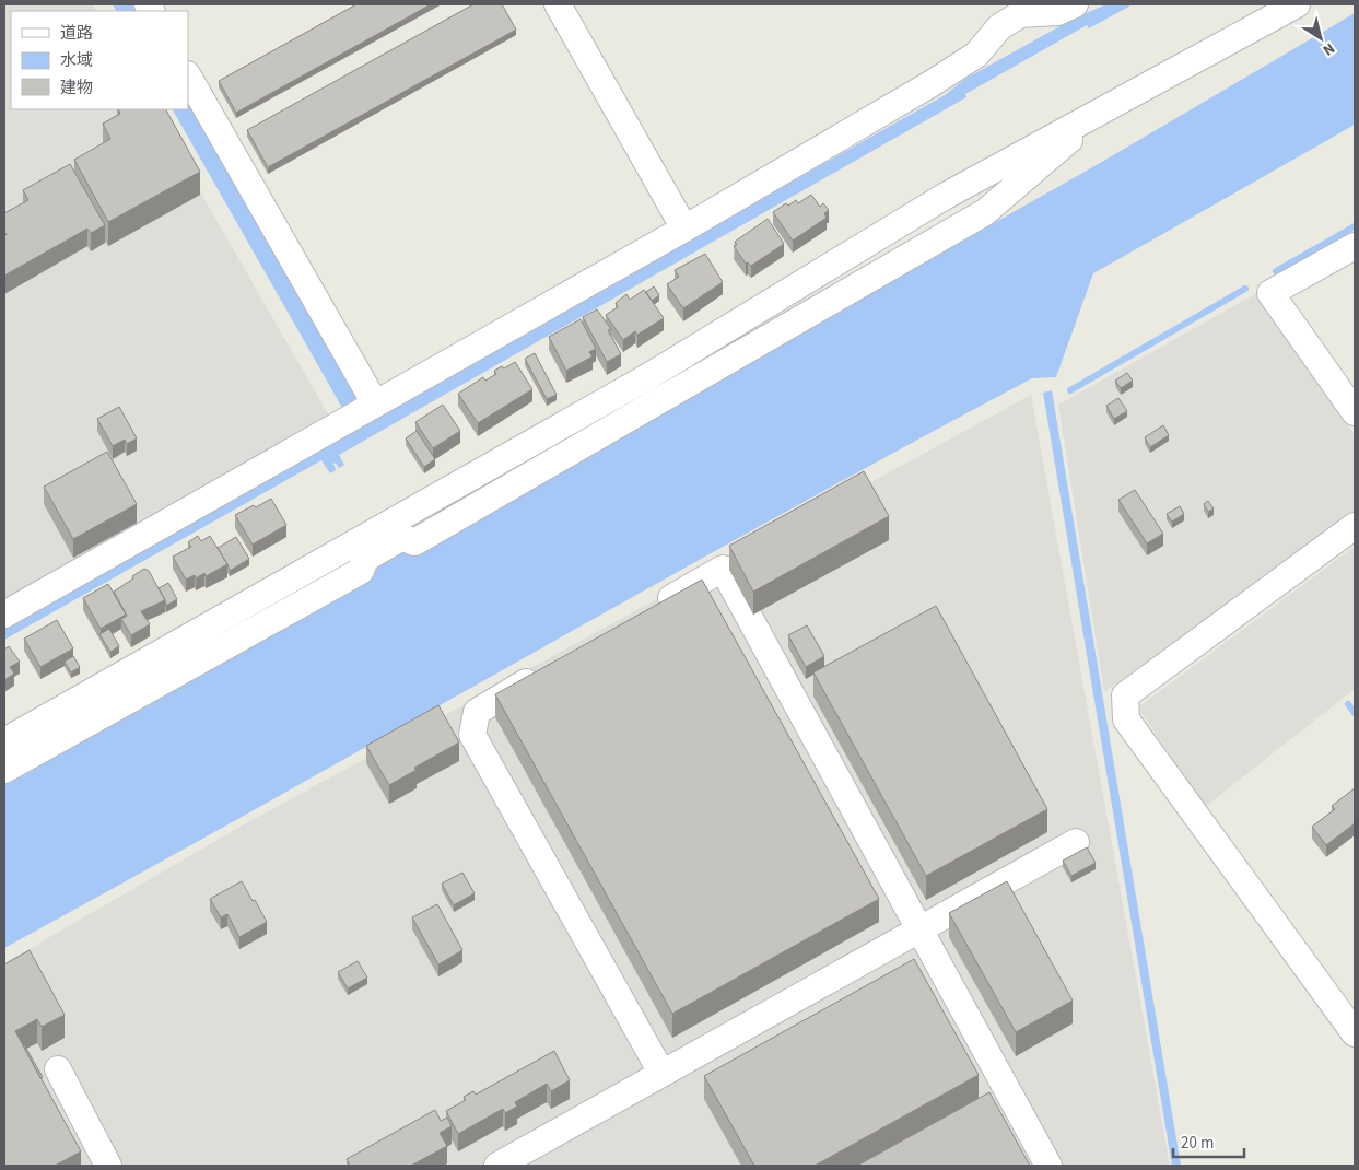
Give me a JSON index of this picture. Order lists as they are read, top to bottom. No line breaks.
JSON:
{"legend":["道路","水域","建物"],"scale_bar":"20 m","north":"bottom right"}
